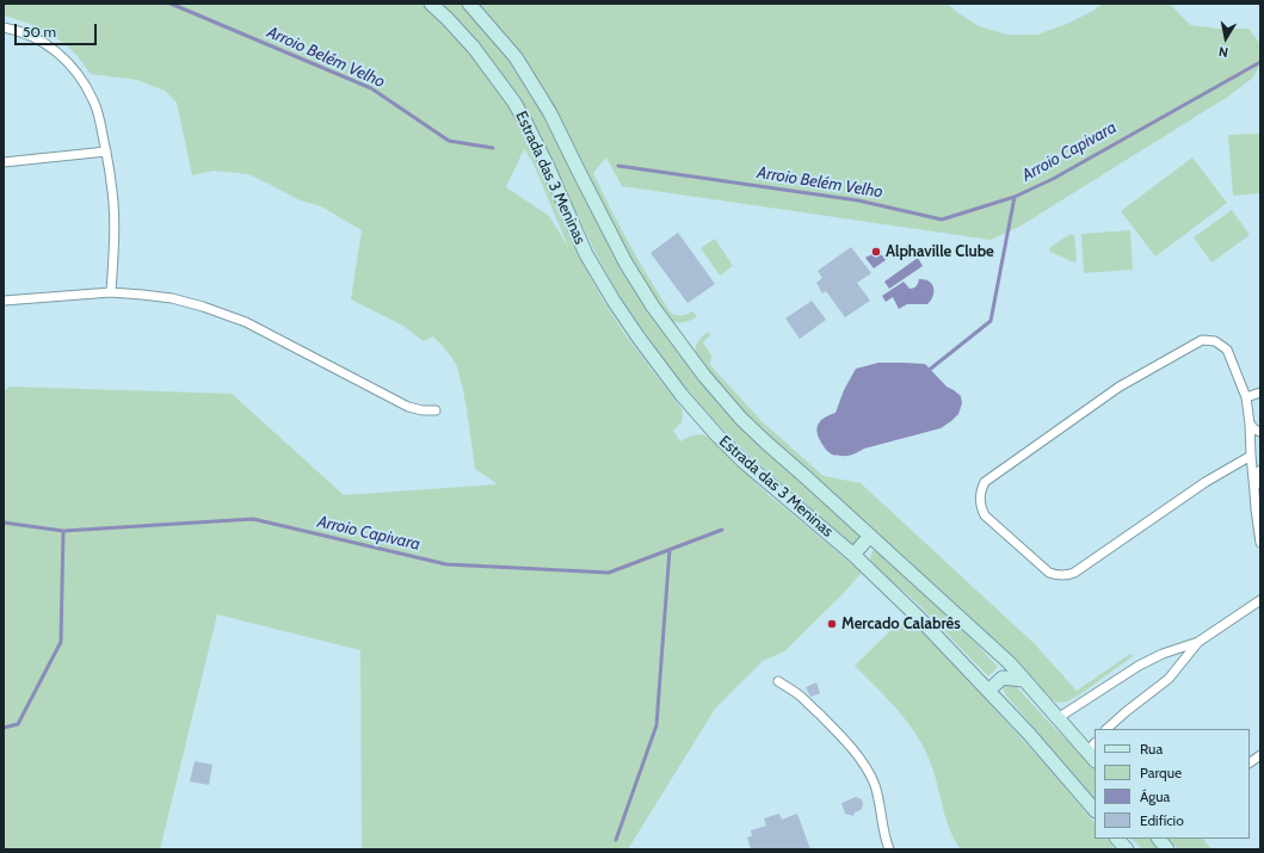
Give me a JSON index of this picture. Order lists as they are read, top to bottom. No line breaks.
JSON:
{"streets":{"main road":["Estrada das 3 Meninas"]},"water":["Arroio Belém Velho","Arroio Capivara"],"places":["Alphaville Clube","Mercado Calabrês"],"legend":["Rua","Parque","Água","Edifício"],"scale_bar":"50 m","north":"bottom"}
